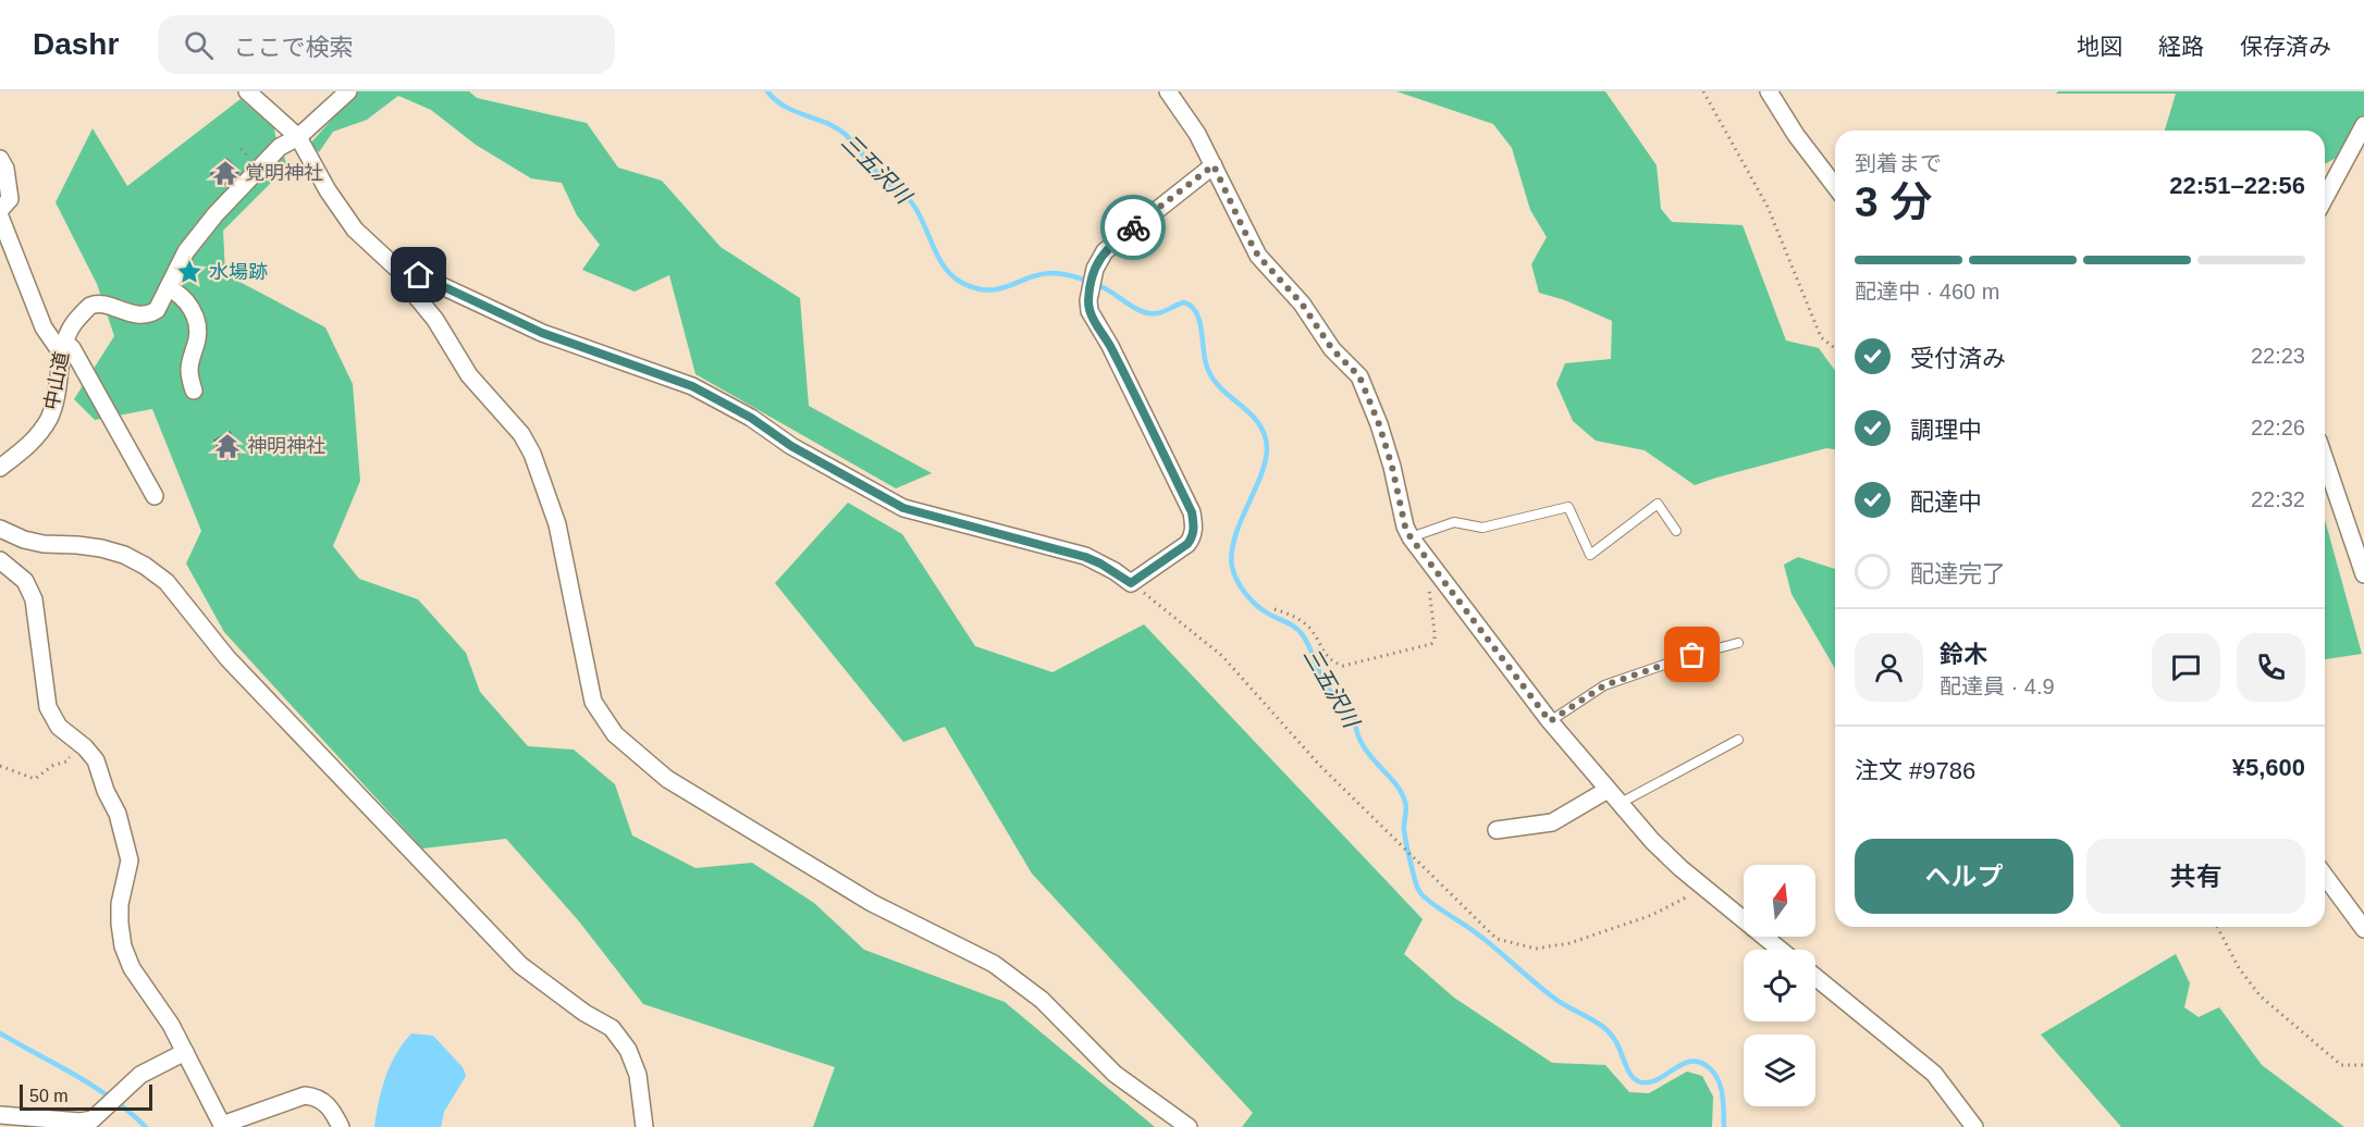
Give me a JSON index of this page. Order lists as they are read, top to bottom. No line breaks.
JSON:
{"streets":{"street":["中山道"]},"water":["三五沢川"],"places":{"temple":["覚明神社","神明神社"],"place":["水場跡"]},"scale_bar":"50 m","north":"top","page":{"header":"Dashr","search":"ここで検索","nav":["地図","経路","保存済み"],"heading":["3 分","到着まで","22:51–22:56"],"panel":["鈴木","配達員 · 4.9","注文 #9786","¥5,600"],"bar":"配達中 · 460 m","list":[["受付済み","22:23"],["調理中","22:26"],["配達中","22:32"],"配達完了"],"buttons":["ヘルプ","共有"],"scale":"50 m"}}
